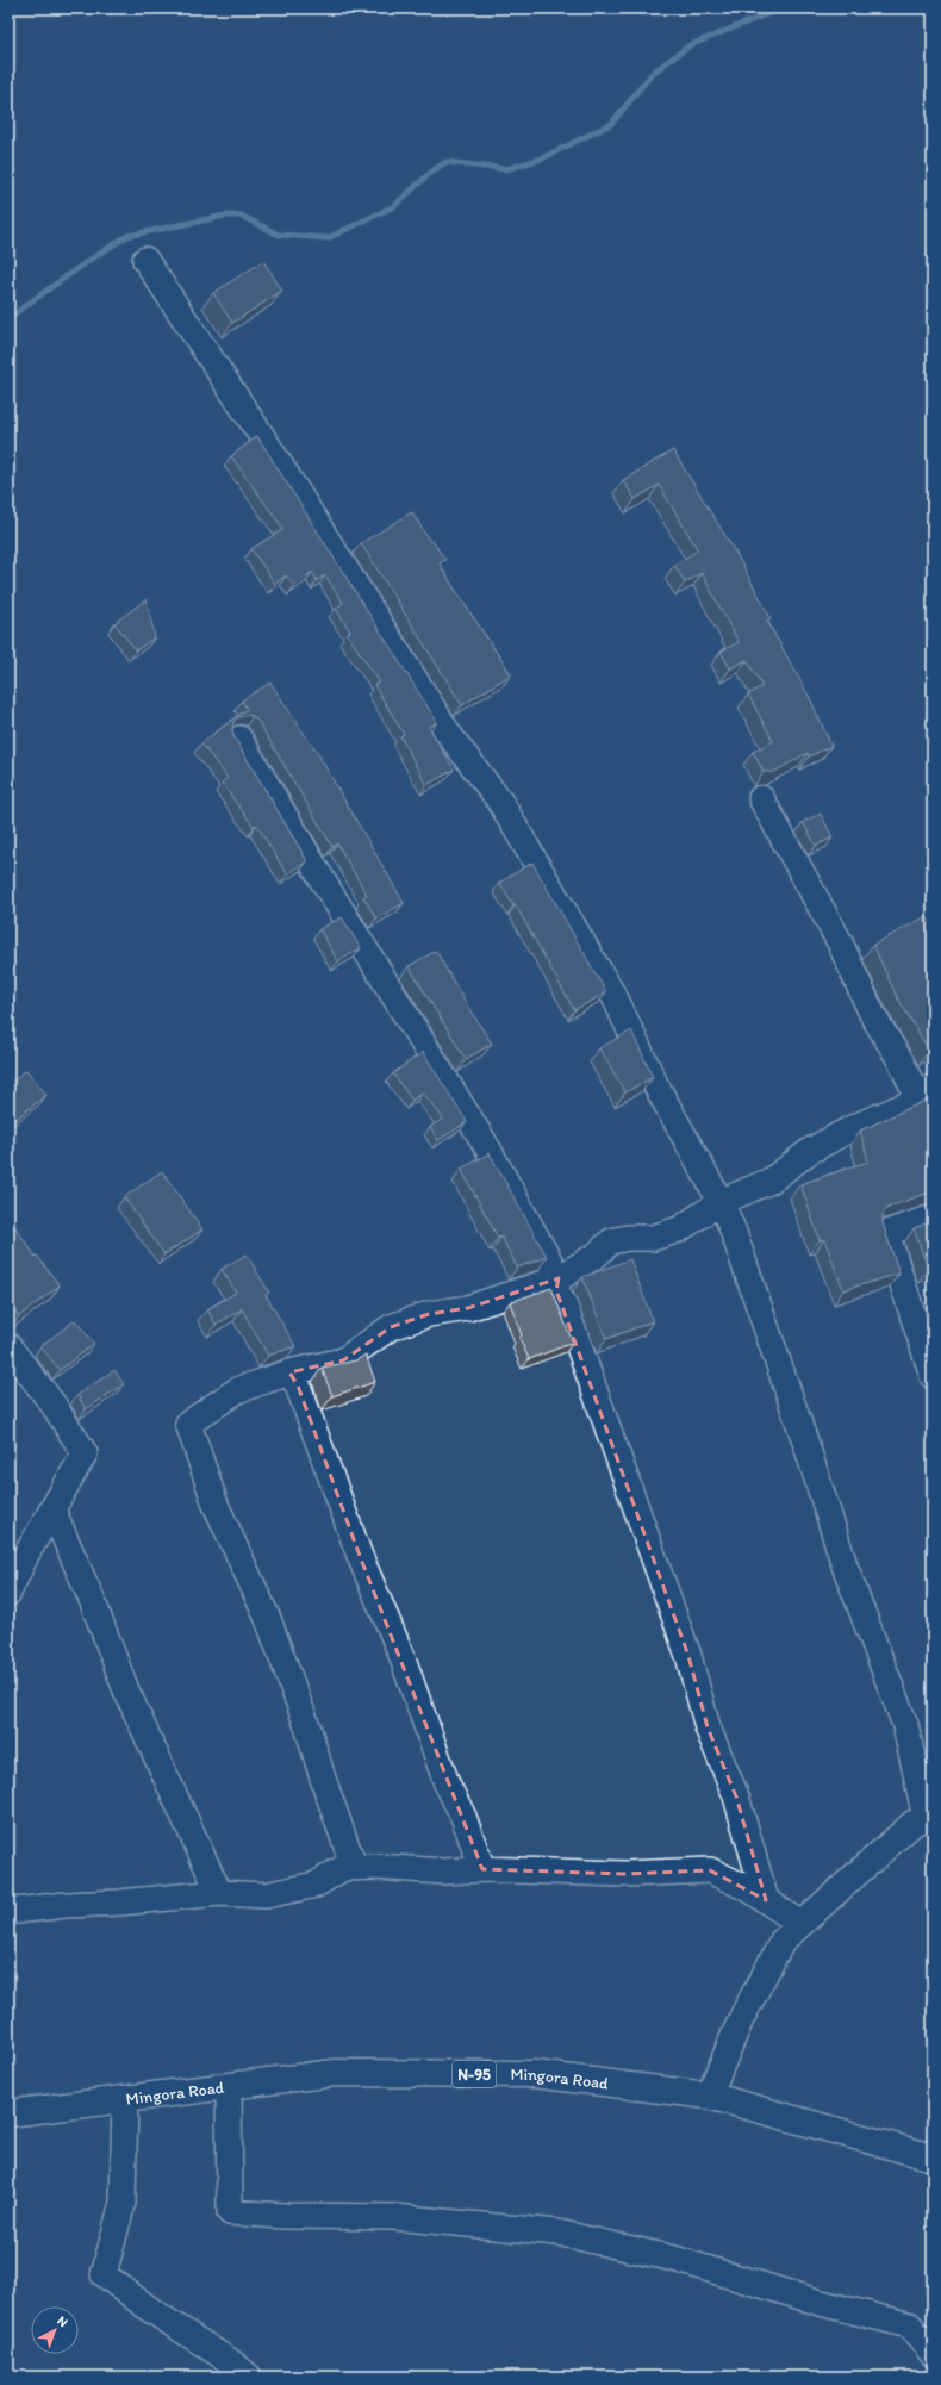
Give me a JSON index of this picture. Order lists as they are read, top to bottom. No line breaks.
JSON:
{"streets":{"highway":["N-95","Mingora Road"]},"north":"top right"}
